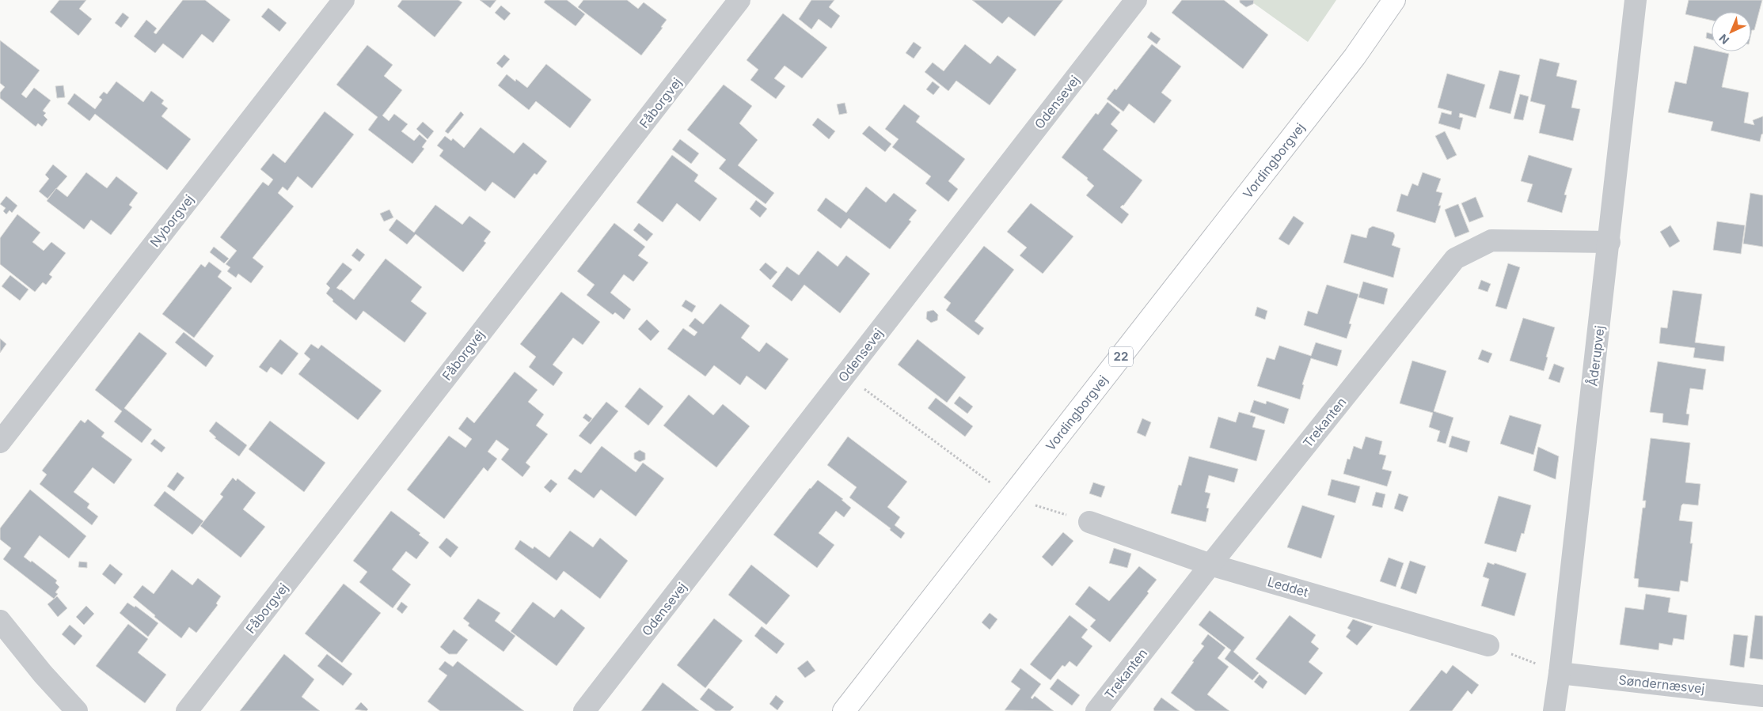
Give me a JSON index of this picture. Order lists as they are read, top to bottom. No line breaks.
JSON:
{"streets":{"main road":["Vordingborgvej","22"],"street":["Odensevej","Fåborgvej","Nyborgvej","Åderupvej","Trekanten","Leddet","Søndernæsvej"]},"crossings":[["Åderupvej","Trekanten"],["Åderupvej","Søndernæsvej"],["Trekanten","Leddet"]],"north":"bottom left"}
